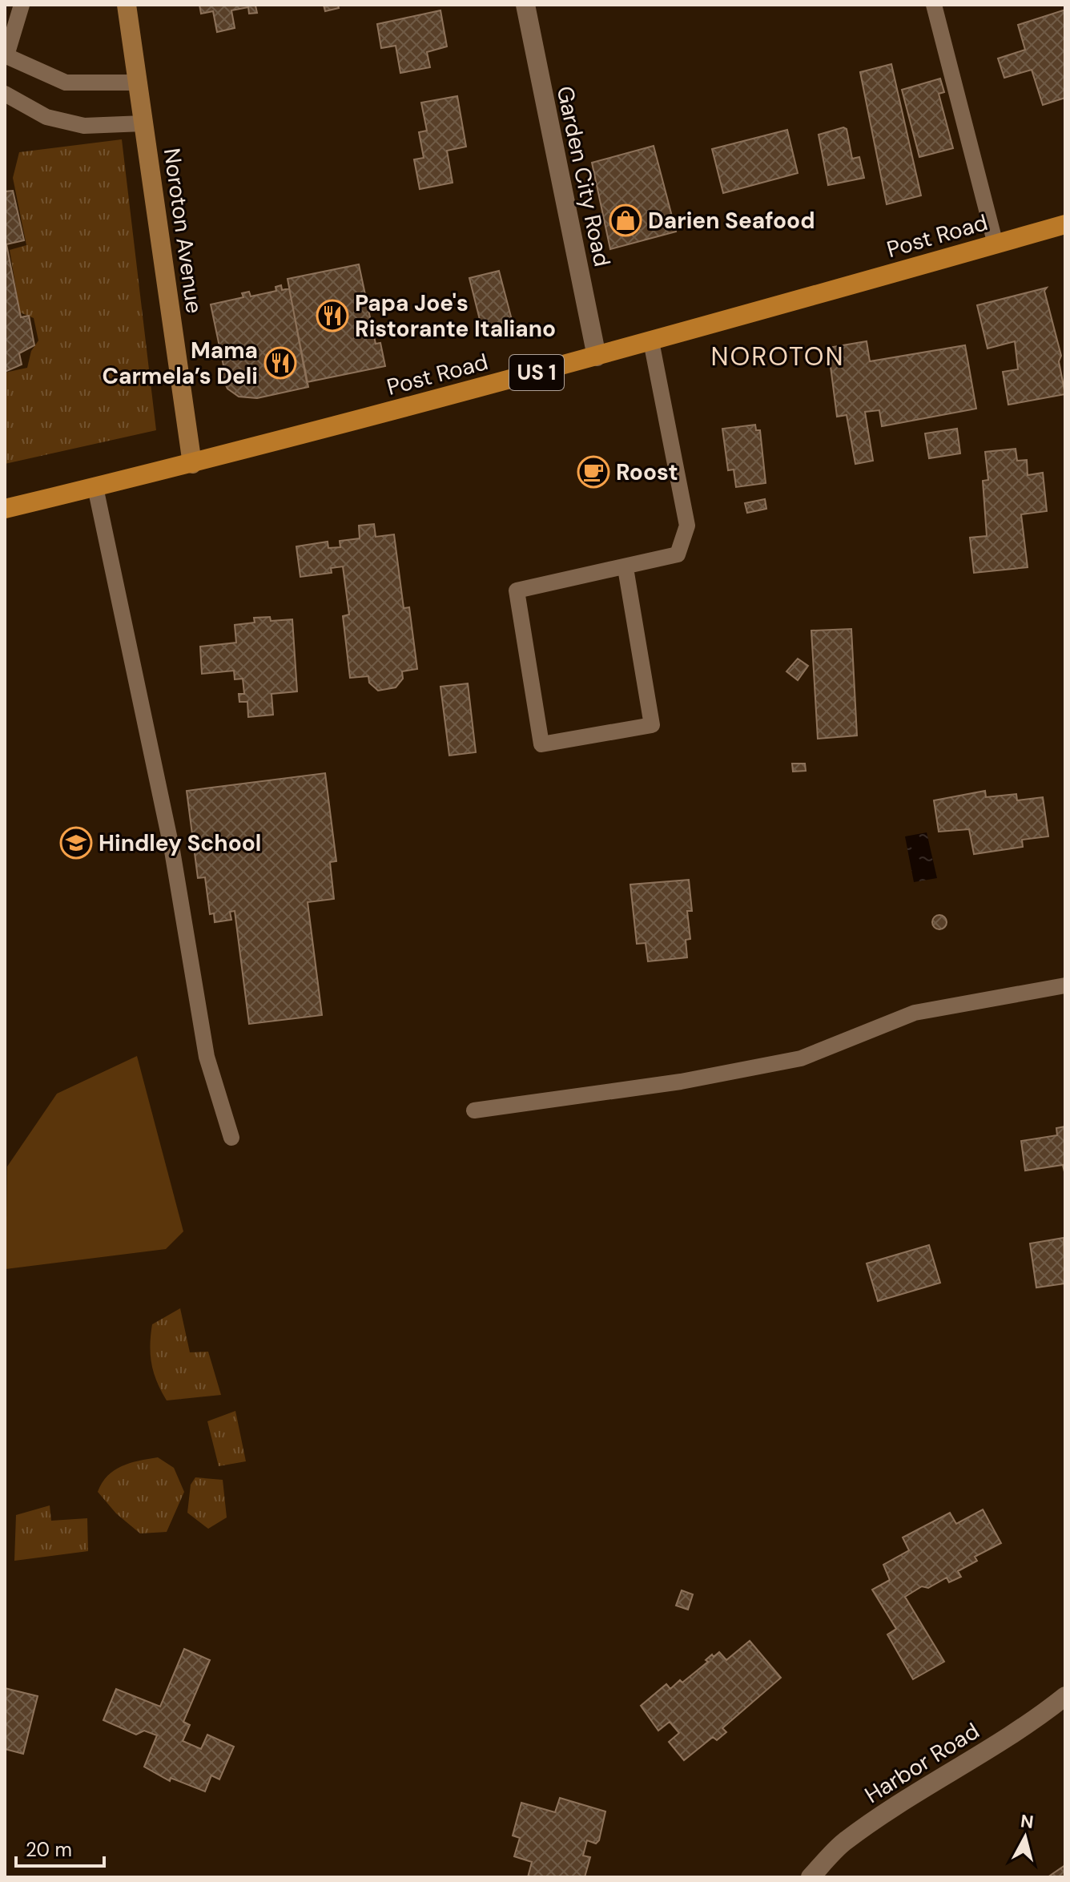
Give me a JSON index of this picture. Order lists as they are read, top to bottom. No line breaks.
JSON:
{"streets":{"main road":["Noroton Avenue","Post Road","US 1"],"street":["Garden City Road","Harbor Road"]},"crossings":[["Garden City Road","Post Road"],["Noroton Avenue","Post Road"]],"districts":["NOROTON"],"places":{"shop":["Darien Seafood"],"restaurant":["Papa Joe's Ristorante Italiano","Mama Carmela’s Deli"],"cafe":["Roost"],"school or university":["Hindley School"]},"scale_bar":"20 m","north":"top"}
